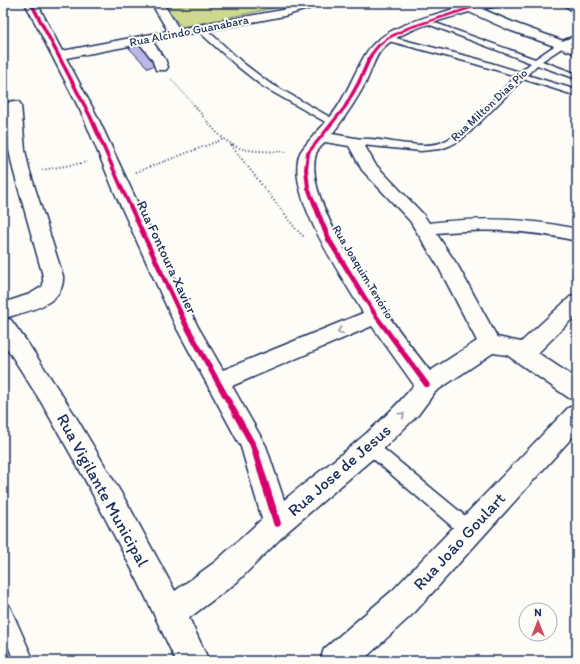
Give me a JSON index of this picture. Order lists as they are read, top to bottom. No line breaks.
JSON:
{"streets":{"street":["Rua Alcindo Guanabara","Rua Milton Dias Pio","Rua Fontoura Xavier","Rua Joaquim Tenório","Rua Jose de Jesus","Rua Vigilante Municipal","Rua Joāo Goulart"]},"crossings":[["Rua Alcindo Guanabara","Rua Fontoura Xavier"],["Rua Fontoura Xavier","Rua Jose de Jesus"],["Rua Joaquim Tenório","Rua Jose de Jesus"],["Rua Jose de Jesus","Rua Vigilante Municipal"]],"north":"top"}
